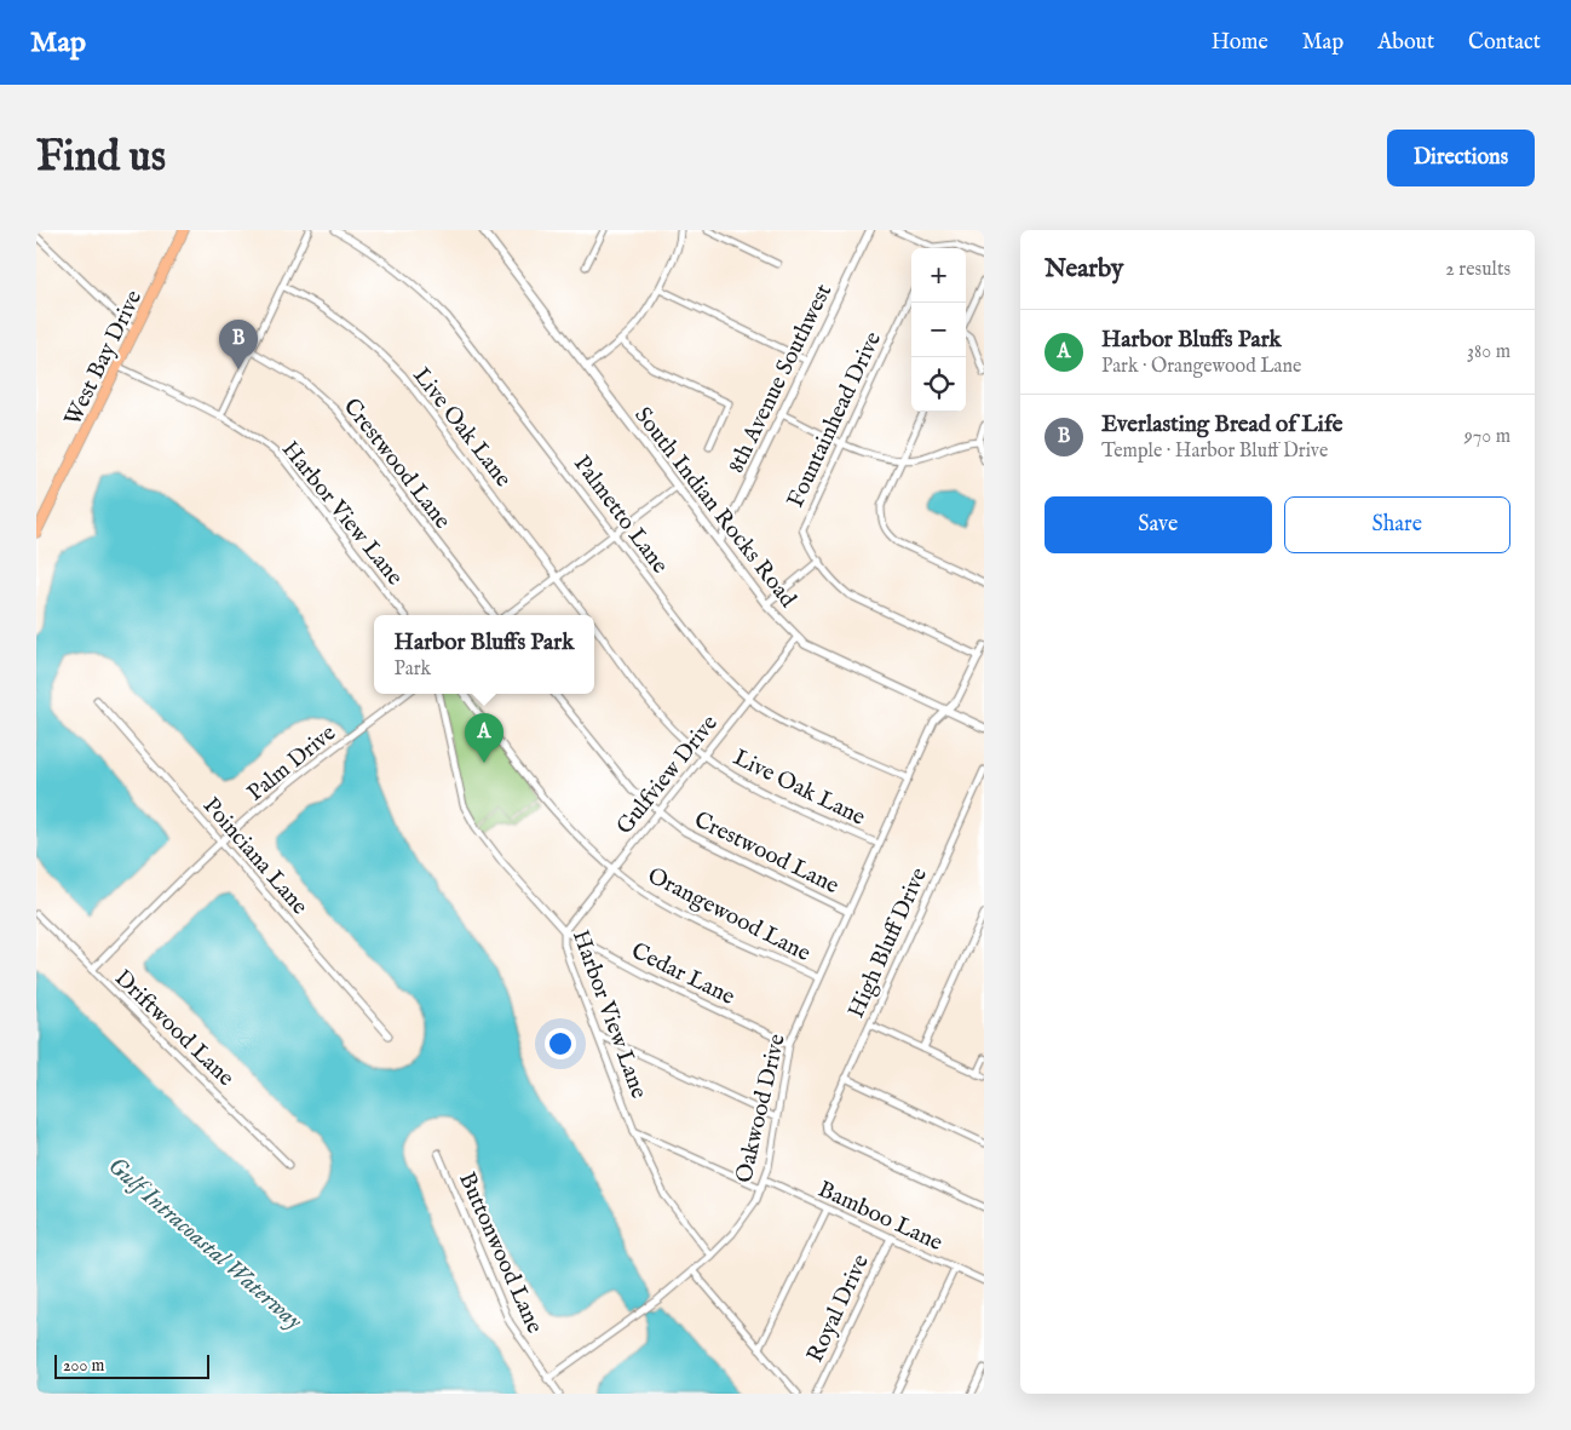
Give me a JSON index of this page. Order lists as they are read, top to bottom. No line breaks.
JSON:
{"streets":{"main road":["West Bay Drive"],"street":["8th Avenue Southwest","Fountainhead Drive","Live Oak Lane","Crestwood Lane","South Indian Rocks Road","Harbor View Lane","Palmetto Lane","Palm Drive","Gulfview Drive","Poinciana Lane","Orangewood Lane","High Bluff Drive","Cedar Lane","Driftwood Lane","Oakwood Drive","Bamboo Lane","Buttonwood Lane","Royal Drive"]},"crossings":[["West Bay Drive","Harbor View Lane"],["8th Avenue Southwest","South Indian Rocks Road"],["Fountainhead Drive","Oakwood Drive"],["Live Oak Lane","Gulfview Drive"],["Live Oak Lane","Oakwood Drive"],["Crestwood Lane","Gulfview Drive"],["Crestwood Lane","Oakwood Drive"],["South Indian Rocks Road","Gulfview Drive"],["South Indian Rocks Road","Oakwood Drive"],["Harbor View Lane","Gulfview Drive"],["Harbor View Lane","Cedar Lane"],["Harbor View Lane","Oakwood Drive"],["Palmetto Lane","Gulfview Drive"],["Palmetto Lane","Oakwood Drive"],["Palm Drive","Poinciana Lane"],["Palm Drive","Driftwood Lane"],["Gulfview Drive","Orangewood Lane"],["Gulfview Drive","Cedar Lane"],["Orangewood Lane","Oakwood Drive"],["Cedar Lane","Oakwood Drive"],["Oakwood Drive","Bamboo Lane"],["Oakwood Drive","Buttonwood Lane"],["Bamboo Lane","Royal Drive"]],"water":["Gulf Intracoastal Waterway"],"scale_bar":"200 m","page":{"header":"Map","nav":["Home","Map","About","Contact"],"buttons":["Directions",["Save","Share"]],"title":"Find us","heading":["Nearby","2 results"],"map_buttons":["+","−"],"list":[{"mark":"A","name":"Harbor Bluffs Park","note":"Park · Orangewood Lane","value":"380 m"},{"mark":"B","name":"Everlasting Bread of Life","note":"Temple · Harbor Bluff Drive","value":"970 m"}],"pins":["B","A"],"popup":["Harbor Bluffs Park","Park"],"scale":"200 m"}}
